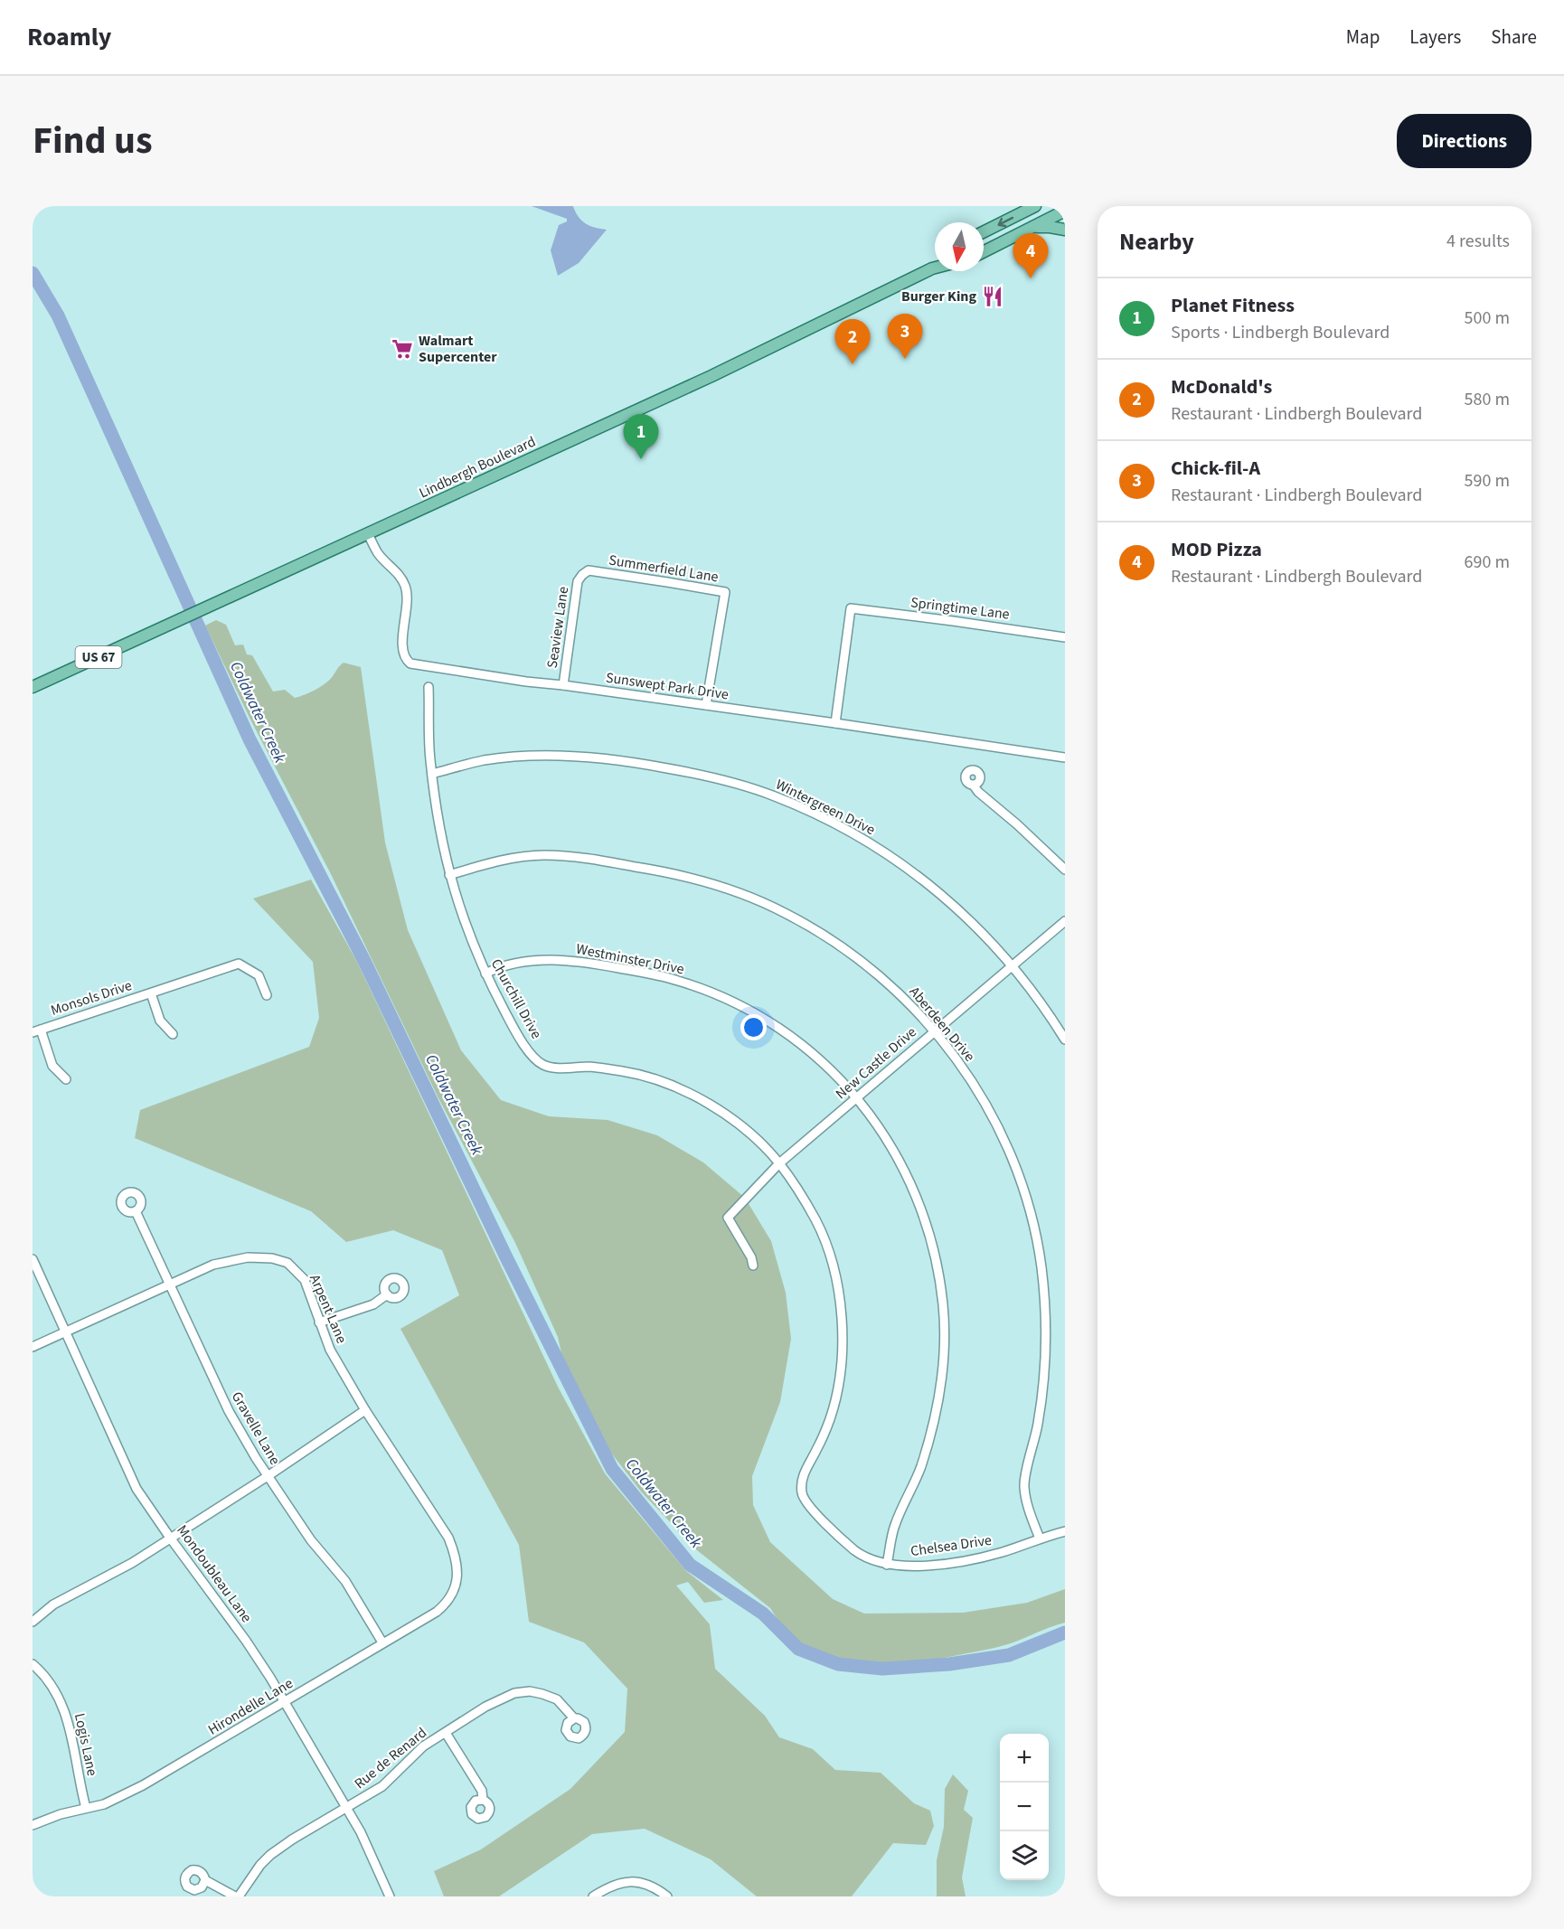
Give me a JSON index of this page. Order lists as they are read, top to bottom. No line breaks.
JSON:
{"streets":{"main road":["Lindbergh Boulevard","US 67"],"street":["Summerfield Lane","Springtime Lane","Seaview Lane","Sunswept Park Drive","Wintergreen Drive","Westminster Drive","Monsols Drive","Churchill Drive","Aberdeen Drive","New Castle Drive","Arpent Lane","Gravelle Lane","Chelsea Drive","Mondoubleau Lane","Hirondelle Lane","Logis Lane","Rue de Renard"]},"crossings":[["Lindbergh Boulevard","Sunswept Park Drive"],["Summerfield Lane","Seaview Lane"],["Summerfield Lane","Sunswept Park Drive"],["Springtime Lane","Sunswept Park Drive"],["Seaview Lane","Sunswept Park Drive"],["Wintergreen Drive","Churchill Drive"],["Wintergreen Drive","New Castle Drive"],["Westminster Drive","Churchill Drive"],["Westminster Drive","New Castle Drive"],["Westminster Drive","Chelsea Drive"],["Churchill Drive","Aberdeen Drive"],["Churchill Drive","New Castle Drive"],["Churchill Drive","Chelsea Drive"],["Aberdeen Drive","New Castle Drive"],["Aberdeen Drive","Chelsea Drive"],["Arpent Lane","Gravelle Lane"],["Arpent Lane","Mondoubleau Lane"],["Arpent Lane","Hirondelle Lane"],["Gravelle Lane","Hirondelle Lane"],["Mondoubleau Lane","Hirondelle Lane"],["Mondoubleau Lane","Rue de Renard"],["Hirondelle Lane","Logis Lane"]],"water":["Coldwater Creek"],"places":{"restaurant":["Burger King"],"supermarket":["Walmart Supercenter"]},"north":"bottom","page":{"header":"Roamly","nav":["Map","Layers","Share"],"title":"Find us","buttons":"Directions","heading":["Nearby","4 results"],"pins":["4","3","2","1"],"list":[{"mark":"1","name":"Planet Fitness","note":"Sports · Lindbergh Boulevard","value":"500 m"},{"mark":"2","name":"McDonald's","note":"Restaurant · Lindbergh Boulevard","value":"580 m"},{"mark":"3","name":"Chick-fil-A","note":"Restaurant · Lindbergh Boulevard","value":"590 m"},{"mark":"4","name":"MOD Pizza","note":"Restaurant · Lindbergh Boulevard","value":"690 m"}],"map_buttons":["+","−"]}}
